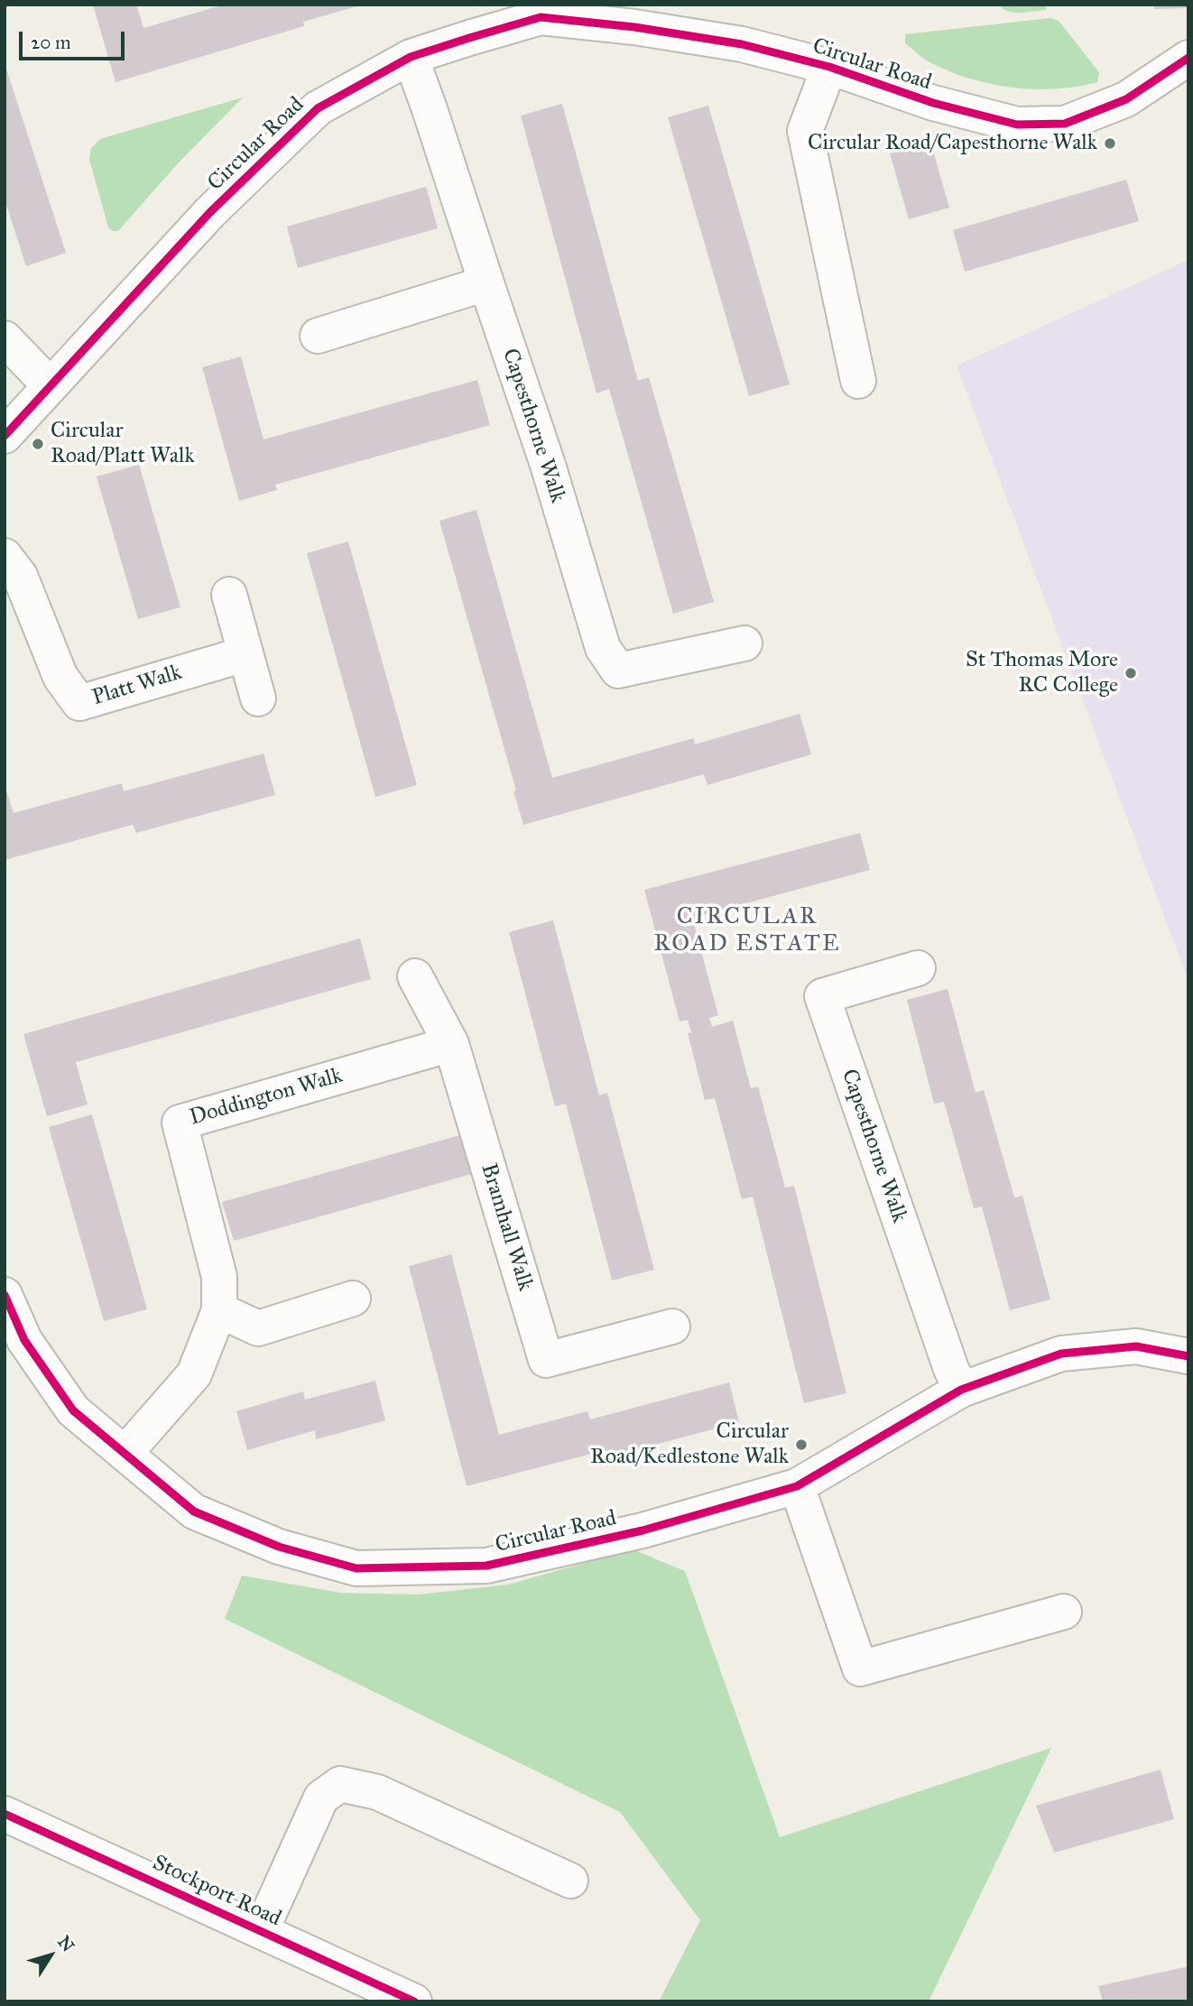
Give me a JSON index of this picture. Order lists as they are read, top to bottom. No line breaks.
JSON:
{"streets":{"main road":["Circular Road","Capesthorne Walk","Platt Walk","Doddington Walk","Bramhall Walk","Stockport Road"]},"crossings":[["Circular Road","Capesthorne Walk"],["Circular Road","Doddington Walk"],["Doddington Walk","Bramhall Walk"]],"districts":["CIRCULAR ROAD ESTATE"],"places":["Circular Road/Capesthorne Walk","Circular Road/Platt Walk","St Thomas More RC College","Circular Road/Kedlestone Walk"],"scale_bar":"20 m","north":"top right"}
